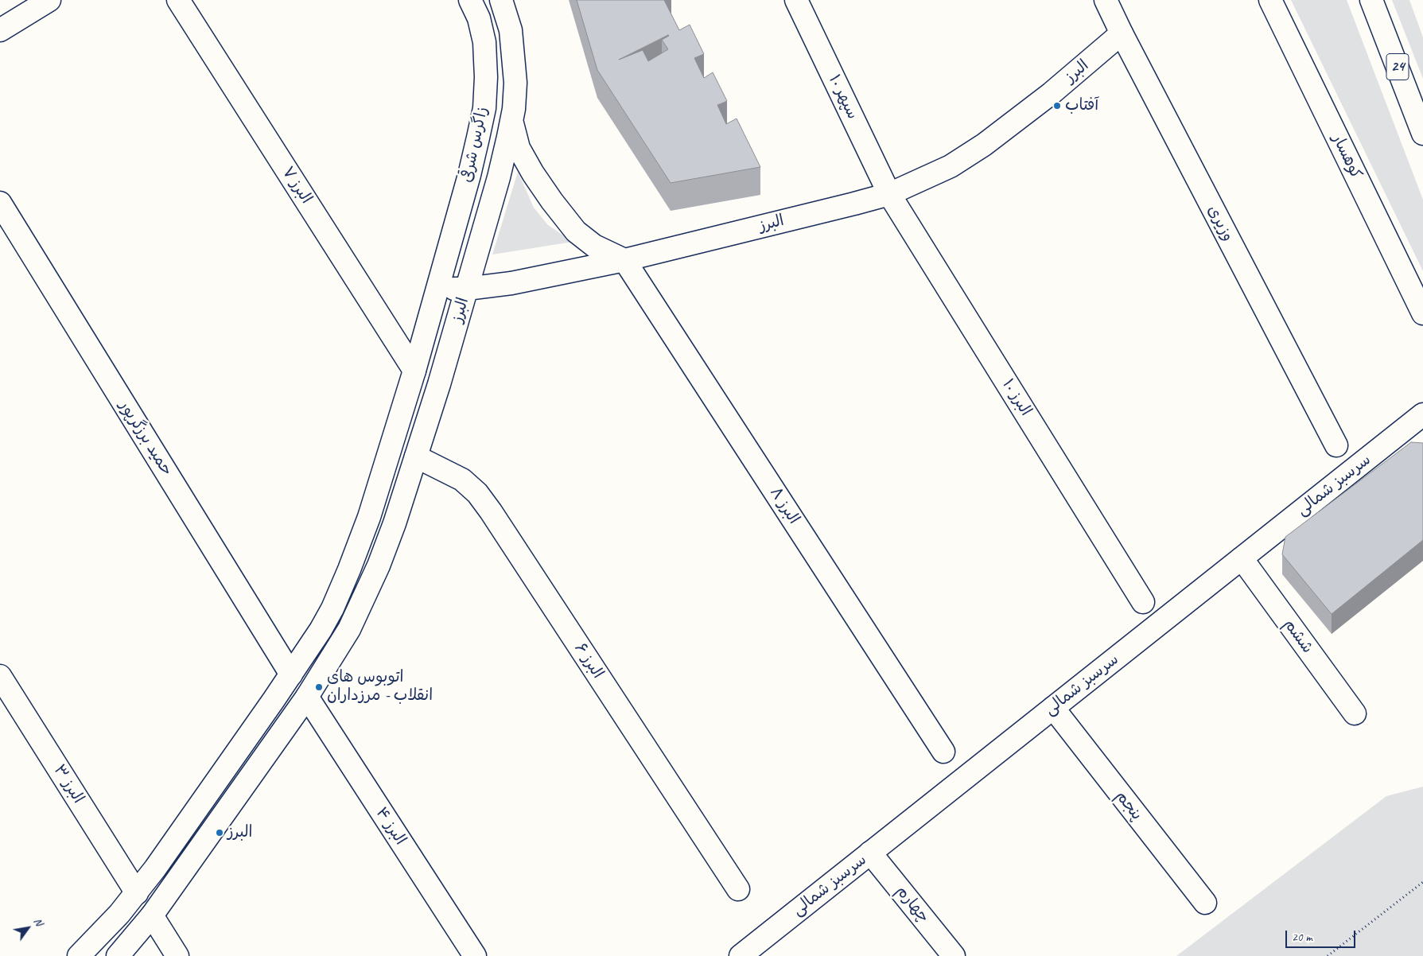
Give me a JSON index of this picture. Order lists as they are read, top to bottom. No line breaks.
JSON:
{"streets":{"main road":["24","البرز","سپهر ۱۰","زاگرس شرقی","کوهسار","البرز ۷","وزیری","البرز ۱۰","حمید برزگرپور","سرسبز شمالی","البرز ۸","ششم","البرز ۶","البرز ۳","پنجم","البرز ۴","چهارم"]},"crossings":[["البرز","سپهر ۱۰"],["البرز","زاگرس شرقی"],["البرز","البرز ۷"],["البرز","وزیری"],["البرز","البرز ۱۰"],["البرز","حمید برزگرپور"],["البرز","البرز ۸"],["البرز","البرز ۶"],["البرز","البرز ۳"],["البرز","البرز ۴"],["سپهر ۱۰","البرز ۱۰"],["حمید برزگرپور","البرز ۴"],["سرسبز شمالی","ششم"],["سرسبز شمالی","پنجم"],["سرسبز شمالی","چهارم"]],"places":["آفتاب","اتوبوس های انقلاب - مرزداران","البرز"],"scale_bar":"20 m","north":"top right"}
